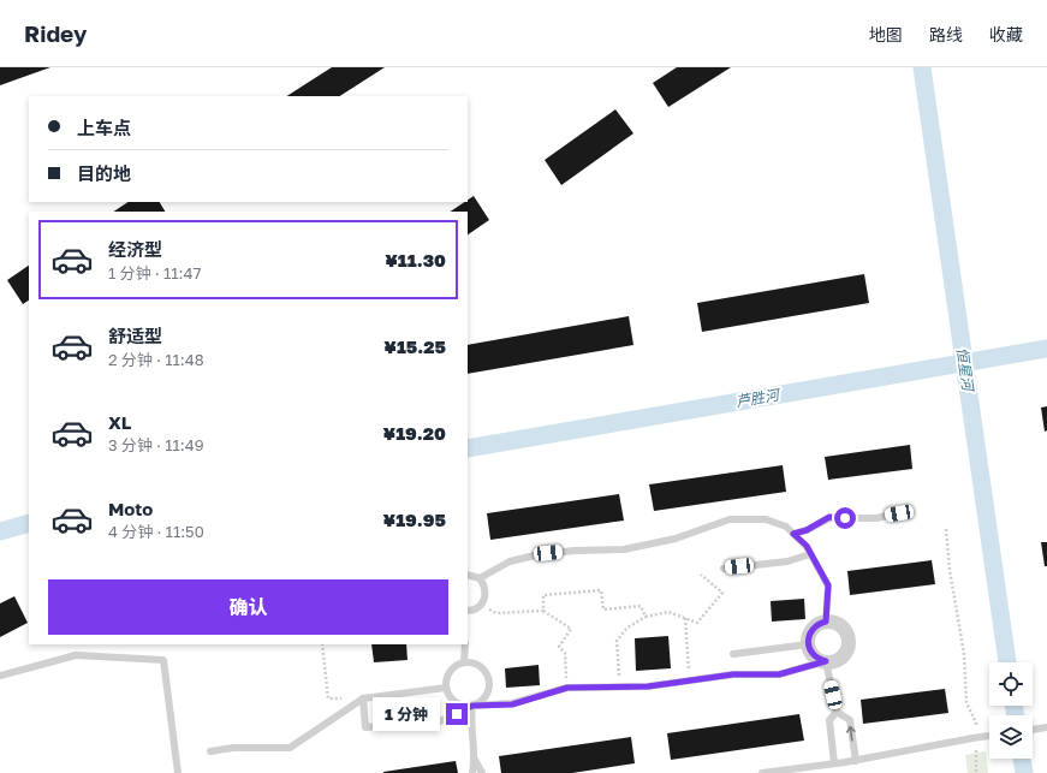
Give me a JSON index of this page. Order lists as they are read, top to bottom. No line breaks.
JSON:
{"water":["恒星河","芦胜河"],"page":{"header":"Ridey","nav":["地图","路线","收藏"],"banner":["上车点","目的地"],"list":[{"name":"经济型","note":"1 分钟 · 11:47","value":"¥11.30"},{"name":"舒适型","note":"2 分钟 · 11:48","value":"¥15.25"},{"name":"XL","note":"3 分钟 · 11:49","value":"¥19.20"},{"name":"Moto","note":"4 分钟 · 11:50","value":"¥19.95"}],"buttons":"确认","bubble":"1 分钟"}}
